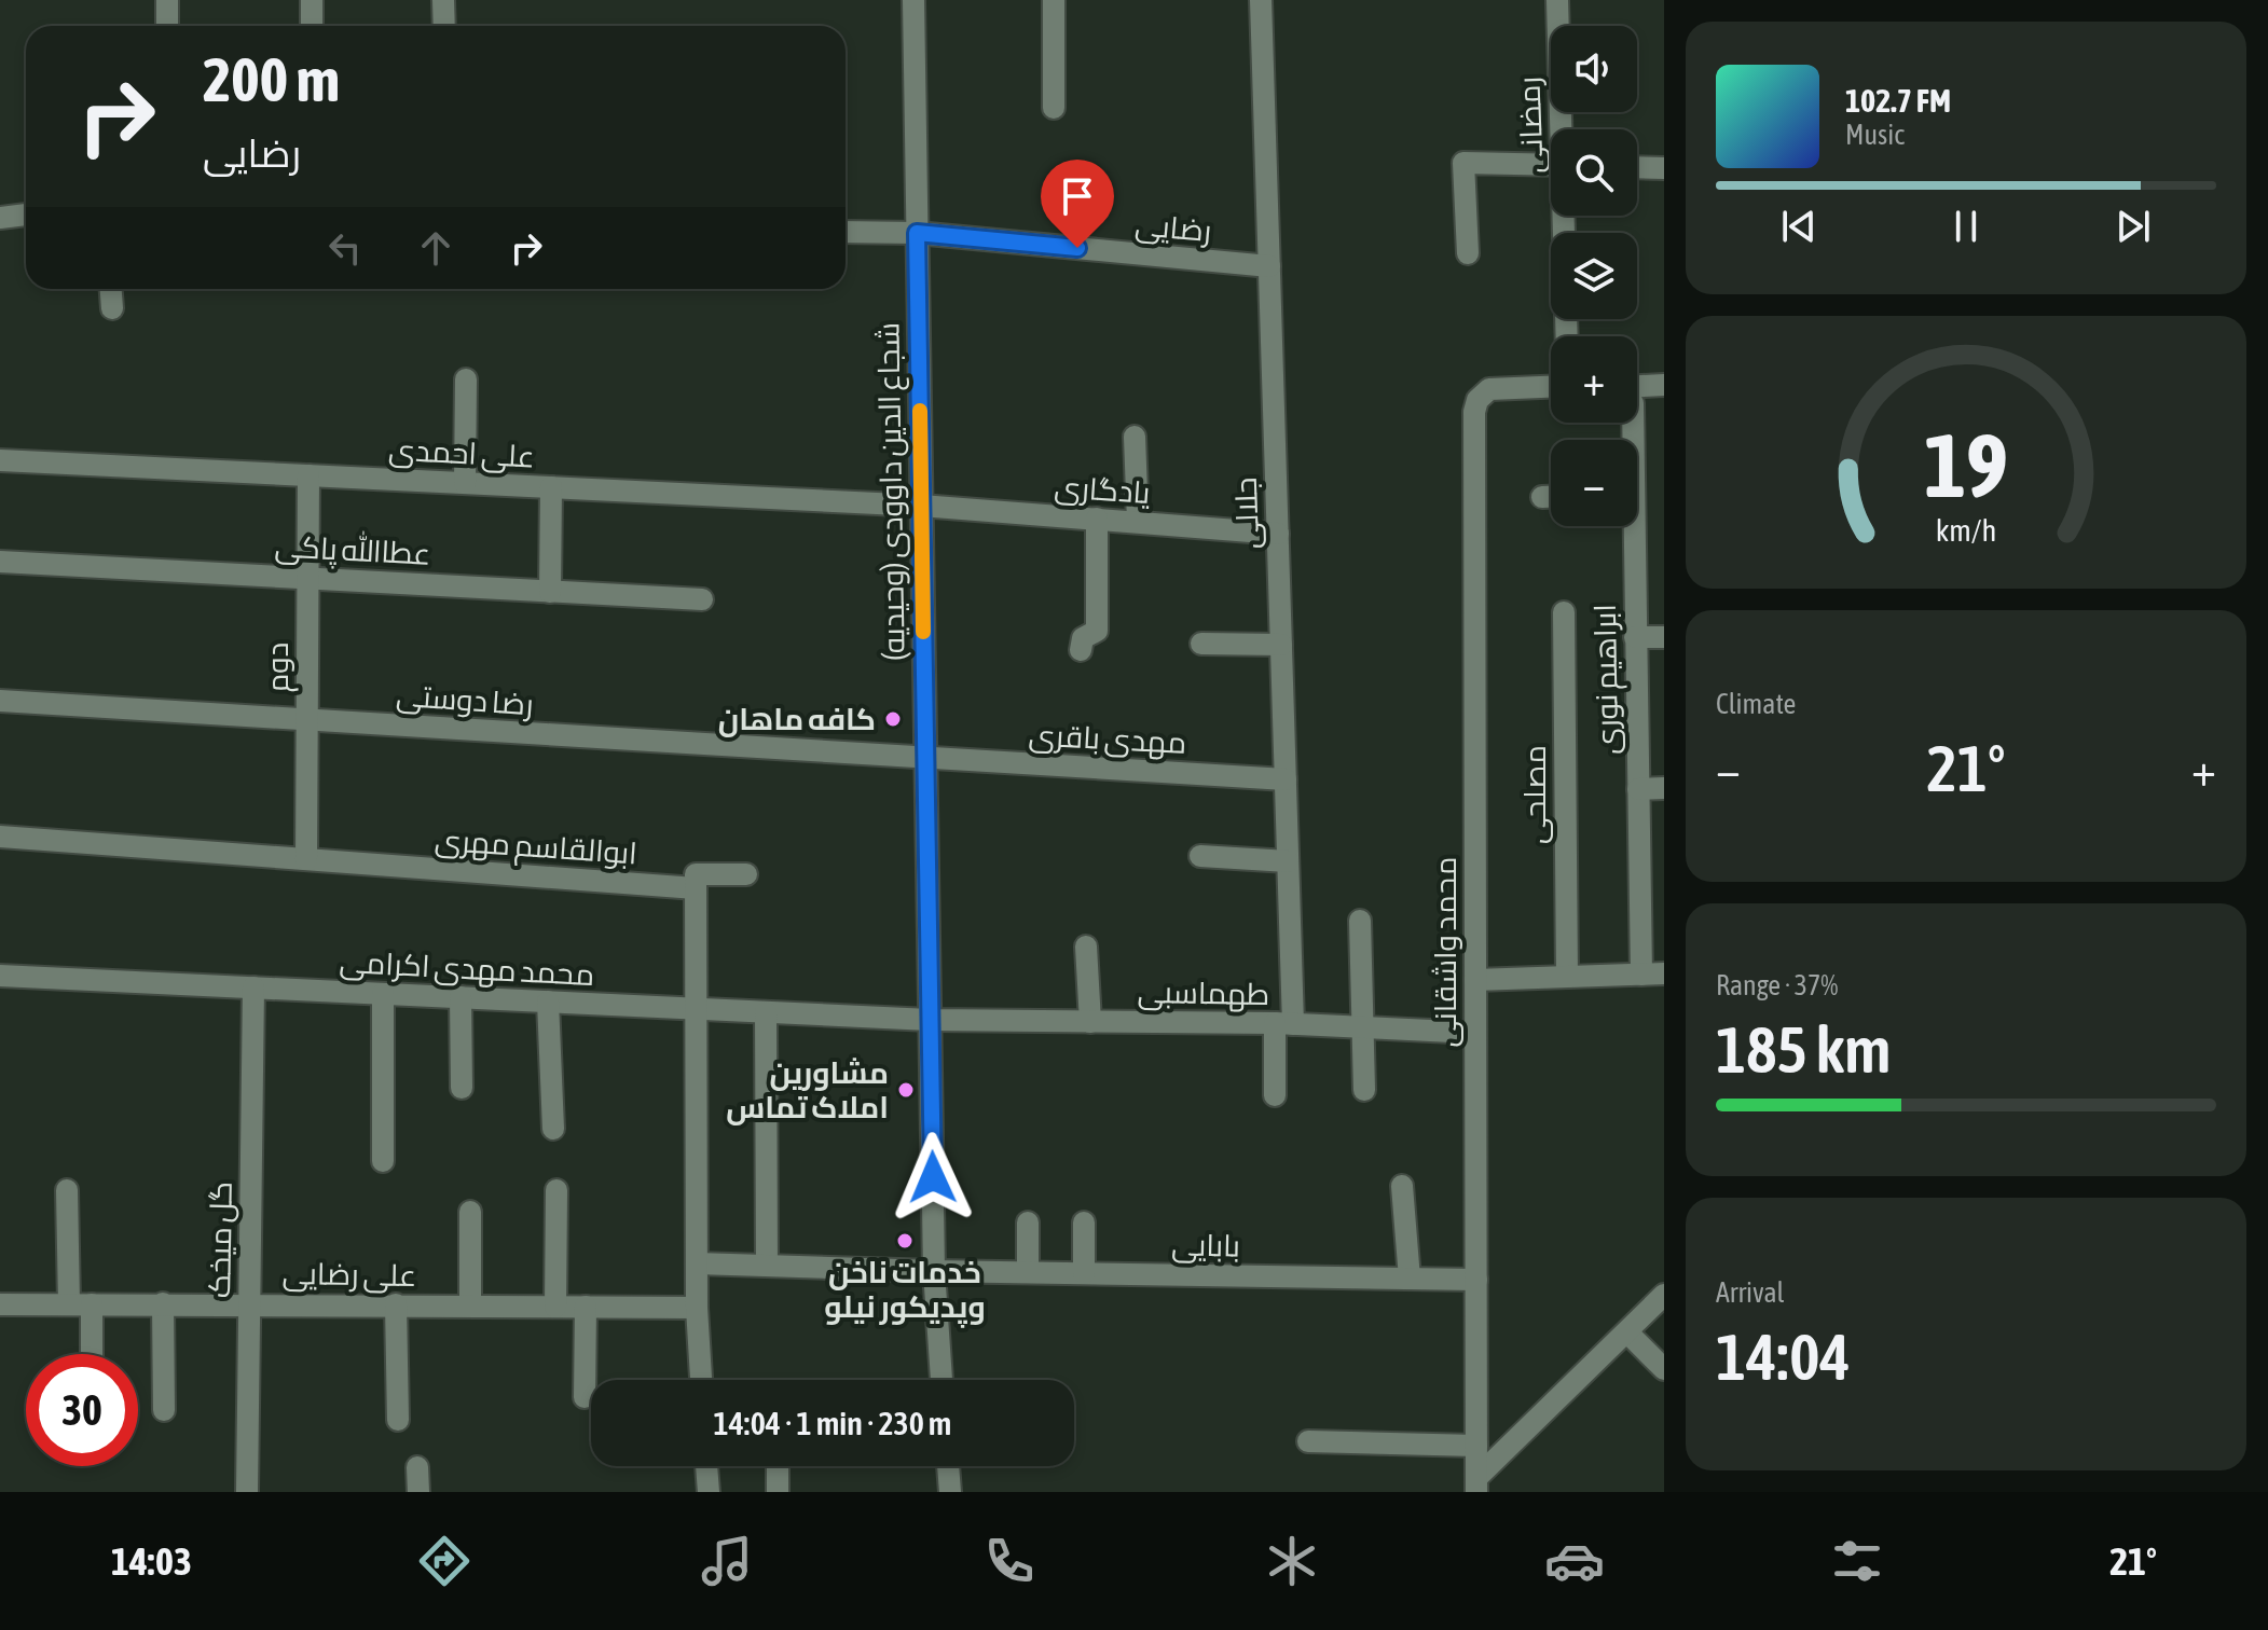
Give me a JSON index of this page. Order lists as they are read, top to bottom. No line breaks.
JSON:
{"streets":{"street":["رمضانی","رضایی","علی احمدی","یادگاری","شجاع الدین داوودی (وحیدیه)","جلالی","عطاالله پاکی","دوم","ابراهیم نوری","رضا دوستی","مهدی باقری","مصلحی","ابوالقاسم مهری","محمد واشقانی","محمد مهدی اکرامی","طهماسبی","گل میخک","بابایی","علی رضایی"]},"crossings":[["رضایی","شجاع الدین داوودی (وحیدیه)"],["رضایی","جلالی"],["علی احمدی","یادگاری"],["علی احمدی","شجاع الدین داوودی (وحیدیه)"],["علی احمدی","دوم"],["یادگاری","شجاع الدین داوودی (وحیدیه)"],["یادگاری","جلالی"],["شجاع الدین داوودی (وحیدیه)","رضا دوستی"],["شجاع الدین داوودی (وحیدیه)","مهدی باقری"],["شجاع الدین داوودی (وحیدیه)","محمد مهدی اکرامی"],["شجاع الدین داوودی (وحیدیه)","طهماسبی"],["شجاع الدین داوودی (وحیدیه)","بابایی"],["جلالی","مهدی باقری"],["جلالی","طهماسبی"],["عطاالله پاکی","دوم"],["دوم","رضا دوستی"],["دوم","ابوالقاسم مهری"],["رضا دوستی","مهدی باقری"],["محمد واشقانی","طهماسبی"],["محمد واشقانی","بابایی"],["محمد مهدی اکرامی","طهماسبی"],["محمد مهدی اکرامی","گل میخک"],["گل میخک","علی رضایی"]],"places":["کافه ماهان","مشاورین املاک تماس","خدمات ناخن وپديكور نيلو"],"page":{"map_buttons":["+","−"],"turn":["200 m","رضایی"],"song":["102.7 FM","Music"],"tile":["Climate",["Range · 37%","185 km"],["Arrival","14:04"]],"heat":["−","21°","+"],"limit":"30","trip":"14:04 · 1 min · 230 m","tabs":["14:03","21°"],"gauge":["19","km/h"]}}
